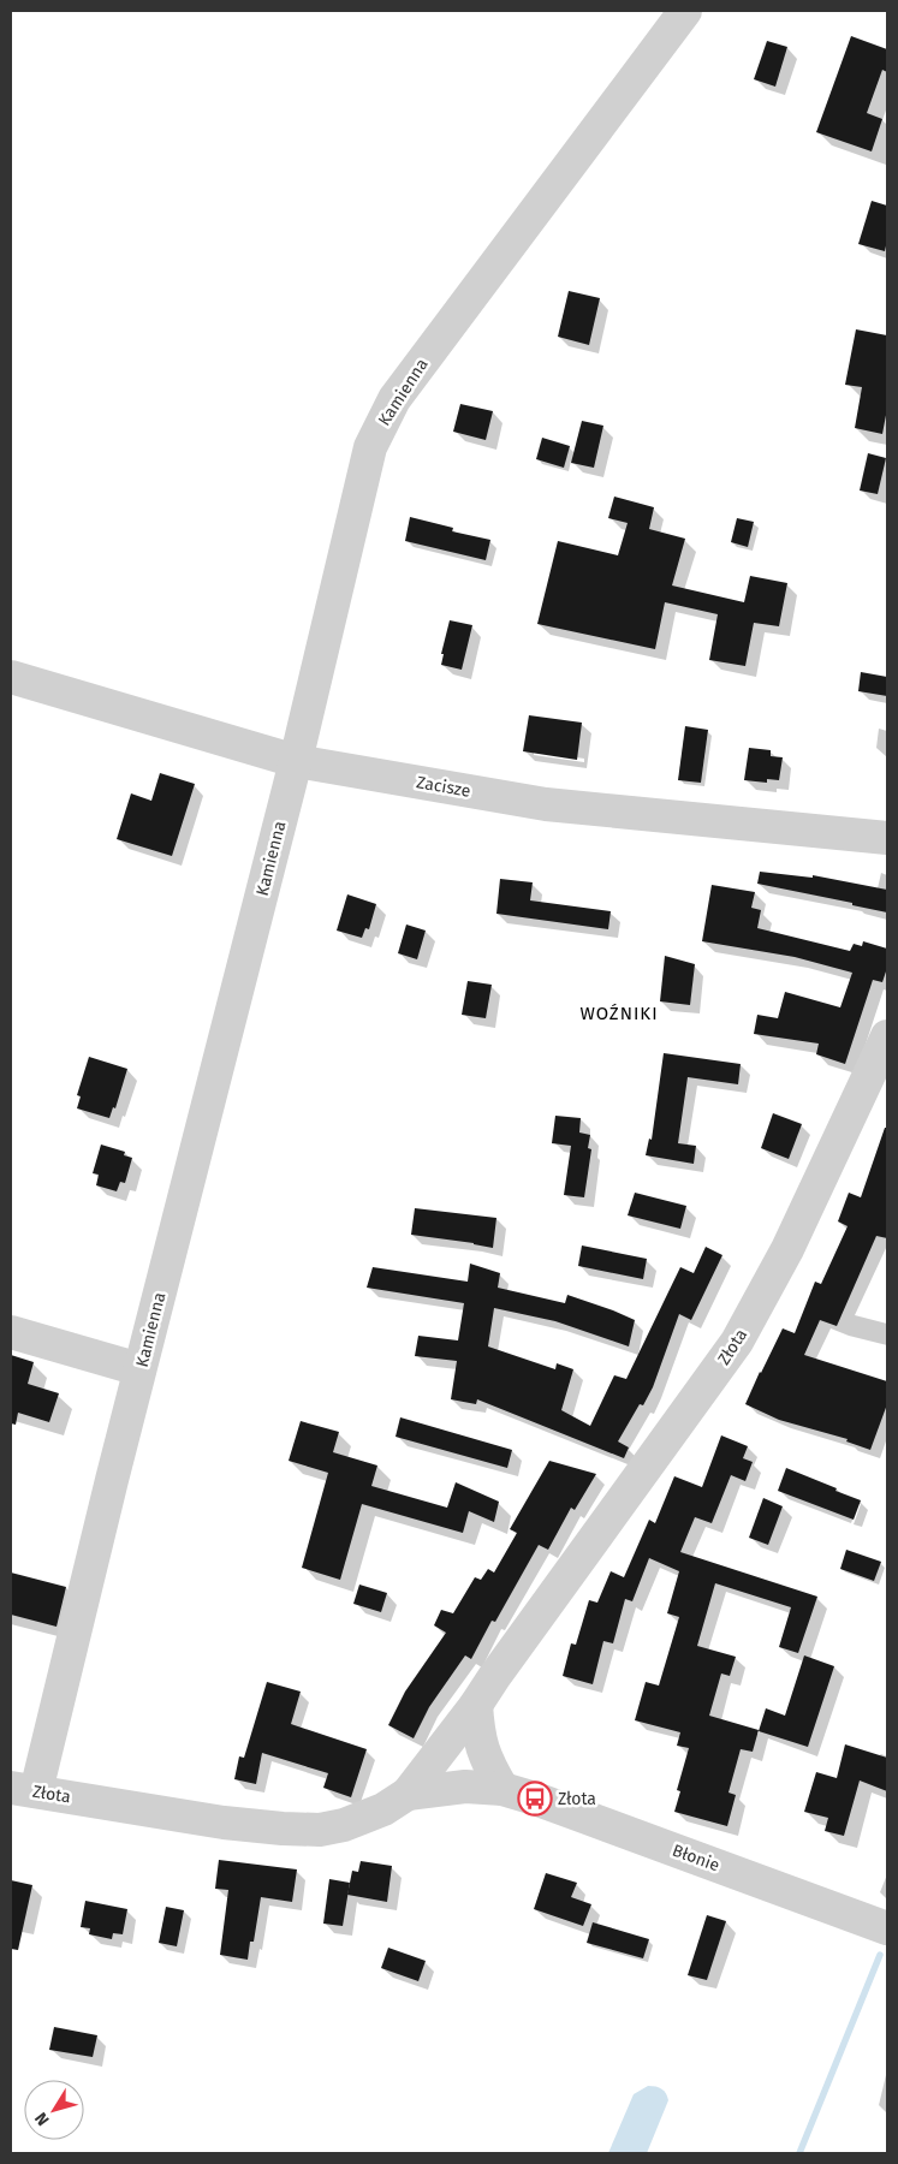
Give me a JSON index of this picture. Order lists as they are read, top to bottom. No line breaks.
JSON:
{"streets":{"street":["Kamienna","Zacisze","Złota","Błonie"]},"crossings":[["Kamienna","Zacisze"],["Kamienna","Złota"],["Złota","Błonie"]],"districts":["WOŹNIKI"],"places":{"bus stop":["Złota"]},"north":"bottom left"}
